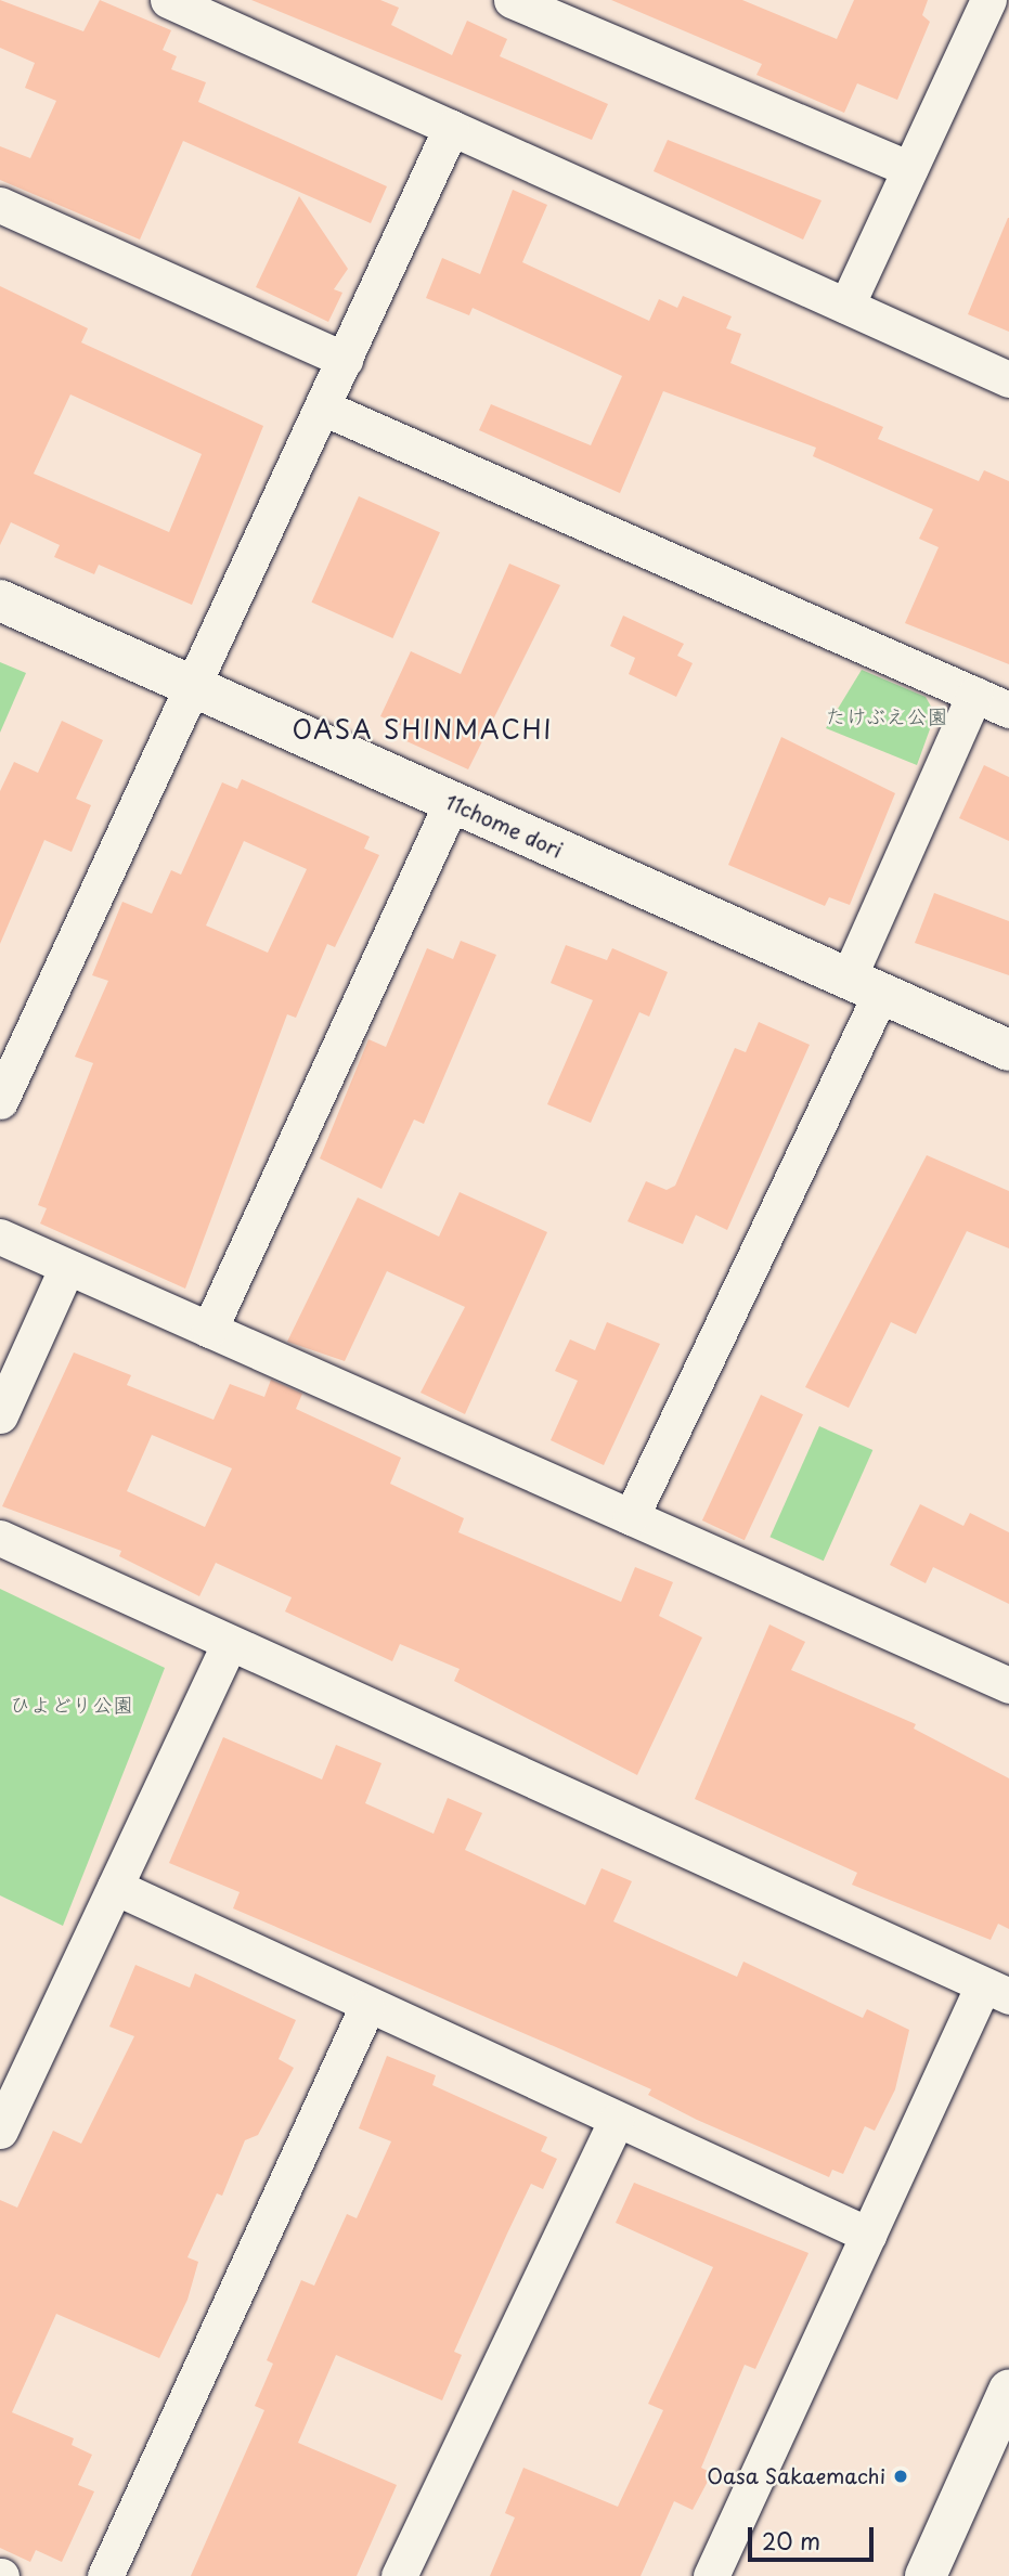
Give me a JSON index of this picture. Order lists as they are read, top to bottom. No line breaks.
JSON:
{"streets":{"street":["11chome dori"]},"districts":["OASA SHINMACHI"],"parks":["たけぶえ公園","ひよどり公園"],"places":["Oasa Sakaemachi"],"scale_bar":"20 m"}
